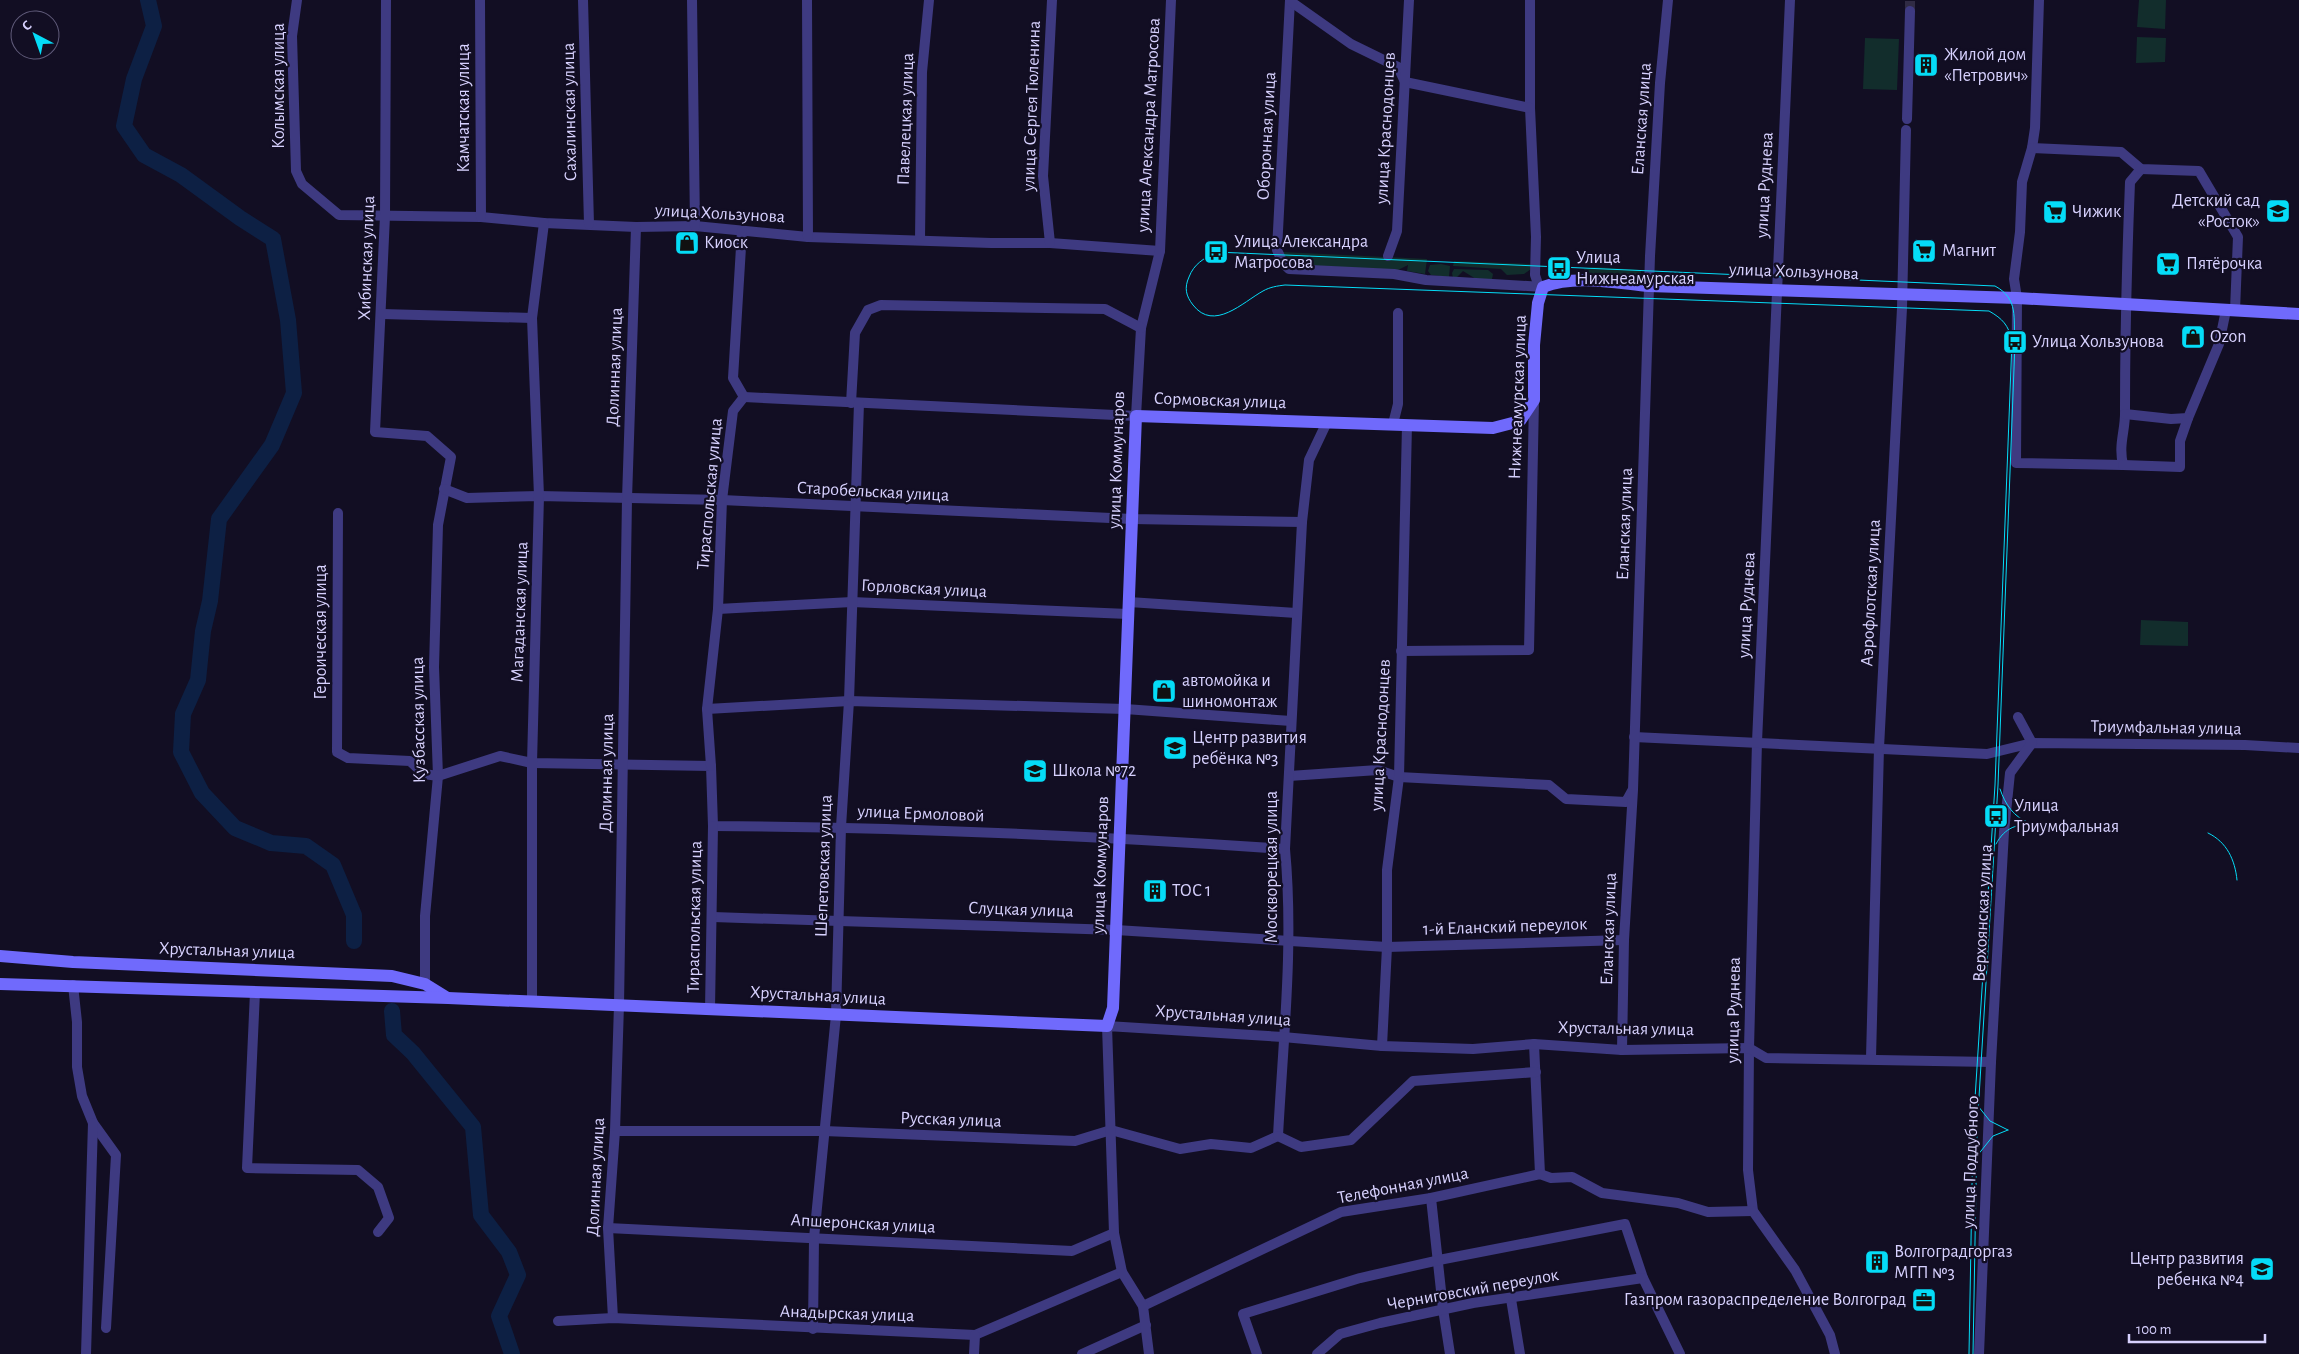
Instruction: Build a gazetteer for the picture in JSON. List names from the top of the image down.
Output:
{
  "streets": {
    "street": [
      "Колымская улица",
      "улица Сергея Тюленина",
      "Камчатская улица",
      "Сахалинская улица",
      "Павелецкая улица",
      "Еланская улица",
      "улица Александра Матросова",
      "улица Краснодонцев",
      "Оборонная улица",
      "улица Руднева",
      "улица Хользунова",
      "Хибинская улица",
      "Долинная улица",
      "Нижнеамурская улица",
      "Сормовская улица",
      "улица Коммунаров",
      "Старобельская улица",
      "Тираспольская улица",
      "Горловская улица",
      "Аэрофлотская улица",
      "Магаданская улица",
      "Героическая улица",
      "Кузбасская улица",
      "Триумфальная улица",
      "улица Ермоловой",
      "Шепетовская улица",
      "Москворецкая улица",
      "Слуцкая улица",
      "Верхоянская улица",
      "1-й Еланский переулок",
      "Хрустальная улица",
      "Русская улица",
      "улица Поддубного",
      "Телефонная улица",
      "Апшеронская улица",
      "Черниговский переулок",
      "Анадырская улица"
    ]
  },
  "crossings": [
    ["Колымская улица", "улица Хользунова"],
    ["улица Сергея Тюленина", "улица Хользунова"],
    ["Камчатская улица", "улица Хользунова"],
    ["Сахалинская улица", "улица Хользунова"],
    ["Павелецкая улица", "улица Хользунова"],
    ["Еланская улица", "улица Хользунова"],
    ["Еланская улица", "Триумфальная улица"],
    ["Еланская улица", "1-й Еланский переулок"],
    ["Еланская улица", "Хрустальная улица"],
    ["улица Александра Матросова", "улица Хользунова"],
    ["улица Александра Матросова", "улица Коммунаров"],
    ["улица Краснодонцев", "Нижнеамурская улица"],
    ["улица Краснодонцев", "Сормовская улица"],
    ["улица Краснодонцев", "Слуцкая улица"],
    ["улица Краснодонцев", "1-й Еланский переулок"],
    ["улица Краснодонцев", "Хрустальная улица"],
    ["Оборонная улица", "улица Хользунова"],
    ["улица Руднева", "улица Хользунова"],
    ["улица Руднева", "Триумфальная улица"],
    ["улица Руднева", "Хрустальная улица"],
    ["улица Руднева", "Телефонная улица"],
    ["улица Хользунова", "Хибинская улица"],
    ["улица Хользунова", "Долинная улица"],
    ["улица Хользунова", "Нижнеамурская улица"],
    ["улица Хользунова", "улица Коммунаров"],
    ["улица Хользунова", "Аэрофлотская улица"],
    ["улица Хользунова", "Магаданская улица"],
    ["Хибинская улица", "Кузбасская улица"],
    ["Долинная улица", "Старобельская улица"],
    ["Долинная улица", "Хрустальная улица"],
    ["Долинная улица", "Русская улица"],
    ["Долинная улица", "Апшеронская улица"],
    ["Долинная улица", "Анадырская улица"],
    ["Нижнеамурская улица", "Сормовская улица"],
    ["Сормовская улица", "улица Коммунаров"],
    ["Сормовская улица", "Тираспольская улица"],
    ["Сормовская улица", "Шепетовская улица"],
    ["Сормовская улица", "Москворецкая улица"],
    ["улица Коммунаров", "Старобельская улица"],
    ["улица Коммунаров", "Горловская улица"],
    ["улица Коммунаров", "улица Ермоловой"],
    ["улица Коммунаров", "Шепетовская улица"],
    ["улица Коммунаров", "Слуцкая улица"],
    ["улица Коммунаров", "Хрустальная улица"],
    ["улица Коммунаров", "Русская улица"],
    ["улица Коммунаров", "Телефонная улица"],
    ["улица Коммунаров", "Апшеронская улица"],
    ["улица Коммунаров", "Анадырская улица"],
    ["Старобельская улица", "Тираспольская улица"],
    ["Старобельская улица", "Магаданская улица"],
    ["Старобельская улица", "Кузбасская улица"],
    ["Старобельская улица", "Шепетовская улица"],
    ["Старобельская улица", "Москворецкая улица"],
    ["Тираспольская улица", "Горловская улица"],
    ["Тираспольская улица", "улица Ермоловой"],
    ["Тираспольская улица", "Слуцкая улица"],
    ["Тираспольская улица", "Хрустальная улица"],
    ["Горловская улица", "Шепетовская улица"],
    ["Горловская улица", "Москворецкая улица"],
    ["Аэрофлотская улица", "Триумфальная улица"],
    ["Аэрофлотская улица", "Хрустальная улица"],
    ["Магаданская улица", "Хрустальная улица"],
    ["Героическая улица", "Кузбасская улица"],
    ["Кузбасская улица", "Хрустальная улица"],
    ["Триумфальная улица", "Верхоянская улица"],
    ["улица Ермоловой", "Шепетовская улица"],
    ["улица Ермоловой", "Москворецкая улица"],
    ["Шепетовская улица", "Слуцкая улица"],
    ["Шепетовская улица", "Хрустальная улица"],
    ["Шепетовская улица", "Русская улица"],
    ["Шепетовская улица", "Апшеронская улица"],
    ["Шепетовская улица", "Анадырская улица"],
    ["Москворецкая улица", "Слуцкая улица"],
    ["Москворецкая улица", "Хрустальная улица"],
    ["Слуцкая улица", "1-й Еланский переулок"],
    ["Верхоянская улица", "Хрустальная улица"],
    ["Верхоянская улица", "улица Поддубного"],
    ["Хрустальная улица", "улица Поддубного"]
  ],
  "places": {
    "building": ["Жилой дом «Петрович»", "ТОС 1", "Волгоградгоргаз МГП №3"],
    "school or university": [
      "Детский сад «Росток»",
      "Центр развития ребёнка №3",
      "Школа №72",
      "Центр развития ребенка №4"
    ],
    "supermarket": ["Чижик", "Магнит", "Пятёрочка"],
    "shop": ["Киоск", "Ozon", "автомойка и шиномонтаж"],
    "bus stop": [
      "Улица Александра Матросова",
      "Улица Нижнеамурская",
      "Улица Хользунова",
      "Улица Триумфальная"
    ],
    "office": ["Газпром газораспределение Волгоград"]
  },
  "scale_bar": "100 m",
  "north": "top left"
}
